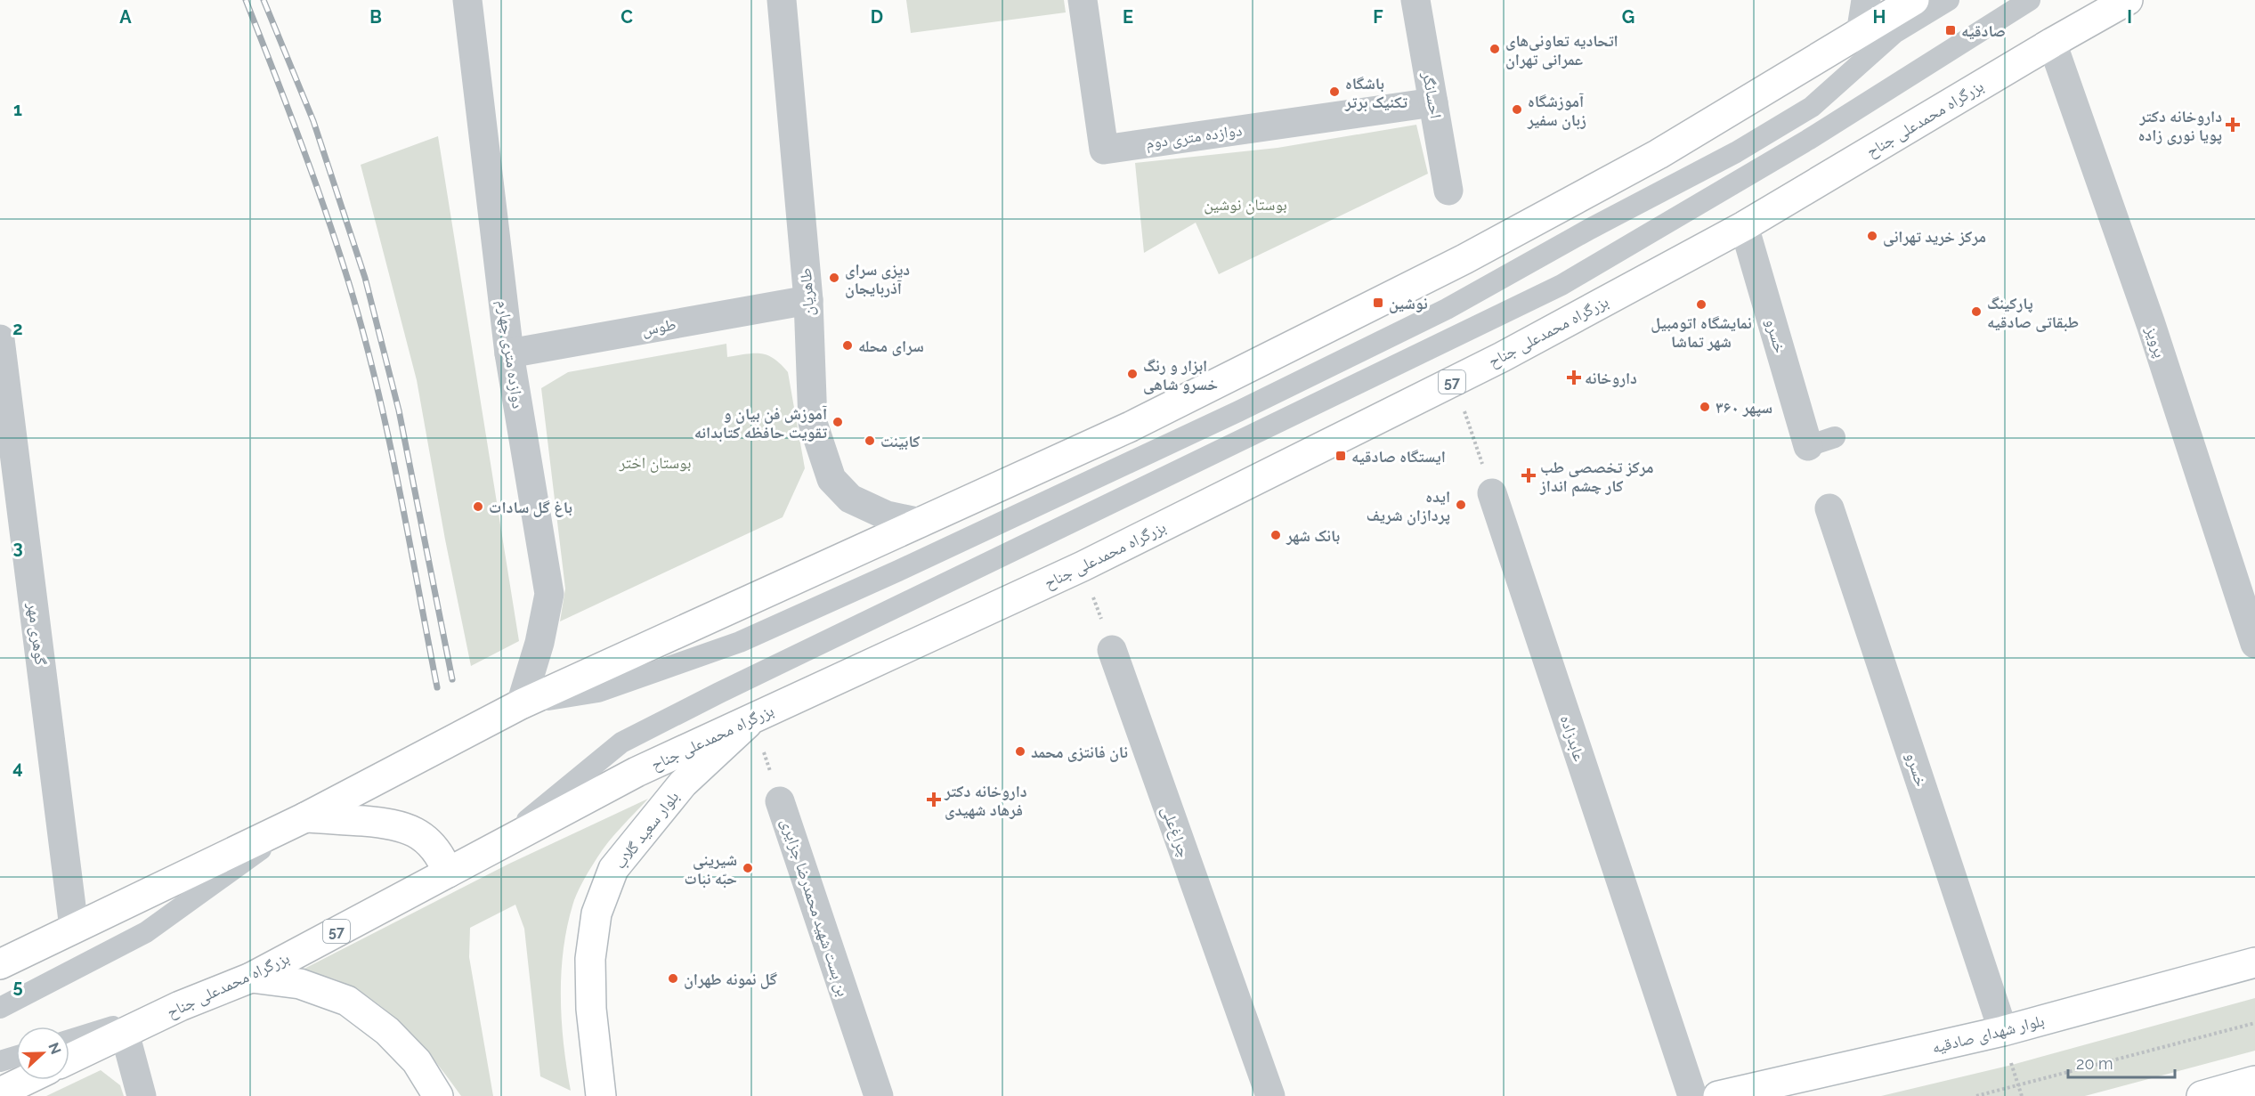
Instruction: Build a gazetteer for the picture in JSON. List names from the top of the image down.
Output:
{
  "streets": {
    "main road": [
      "بزرگراه محمدعلی جناح",
      "57",
      "بلوار سعید گلاب",
      "بلوار شهدای صادقیه"
    ],
    "street": [
      "احسانگر",
      "دوازده متری دوم",
      "طاهریان",
      "طوس",
      "خسرو",
      "پرویز",
      "دوازده متری چهارم",
      "گوهری مهر",
      "عابدزاده",
      "چراغ‌علی",
      "بن بست شهید محمدرضا جزایری"
    ]
  },
  "crossings": [
    ["احسانگر", "دوازده متری دوم"],
    ["بزرگراه محمدعلی جناح", "خسرو"],
    ["بزرگراه محمدعلی جناح", "پرویز"],
    ["بزرگراه محمدعلی جناح", "بلوار سعید گلاب"],
    ["بزرگراه محمدعلی جناح", "بن بست شهید محمدرضا جزایری"],
    ["طاهریان", "طوس"],
    ["طوس", "دوازده متری چهارم"],
    ["خسرو", "بلوار شهدای صادقیه"],
    ["بلوار سعید گلاب", "بن بست شهید محمدرضا جزایری"]
  ],
  "parks": ["بوستان نوشین", "بوستان اختر"],
  "places": {
    "transit": ["صادقیه", "نوشین", "ایستگاه صادقیه"],
    "other": [
      "اتحادیه تعاونی‌های عمرانی تهران",
      "باشگاه تکنیک برتر",
      "آموزشگاه زبان سفیر",
      "مرکز خرید تهرانی",
      "دیزی سرای آذربایجان",
      "نمایشگاه اتومبیل شهر تماشا",
      "پارکینگ طبقاتی صادقیه",
      "سرای محله",
      "ابزار و رنگ خسرو شاهی",
      "سپهر ۳۶۰",
      "آموزش فن بیان و تقویت حافظه کتابدانه",
      "کابینت",
      "ایده پردازان شریف",
      "باغ گل سادات",
      "بانک شهر",
      "نان فانتزی محمد",
      "شیرینی حبّه نبات",
      "گل نمونه طهران"
    ],
    "health": [
      "داروخانه دکتر پویا نوری زاده",
      "داروخانه",
      "مرکز تخصصی طب کار چشم انداز",
      "داروخانه دکتر فرهاد شهیدی"
    ]
  },
  "scale_bar": "20 m",
  "north": "right",
  "grid": {
    "columns": [
      "A",
      "B",
      "C",
      "D",
      "E",
      "F",
      "G",
      "H",
      "I"
    ],
    "rows": [
      "1",
      "2",
      "3",
      "4",
      "5"
    ]
  }
}
